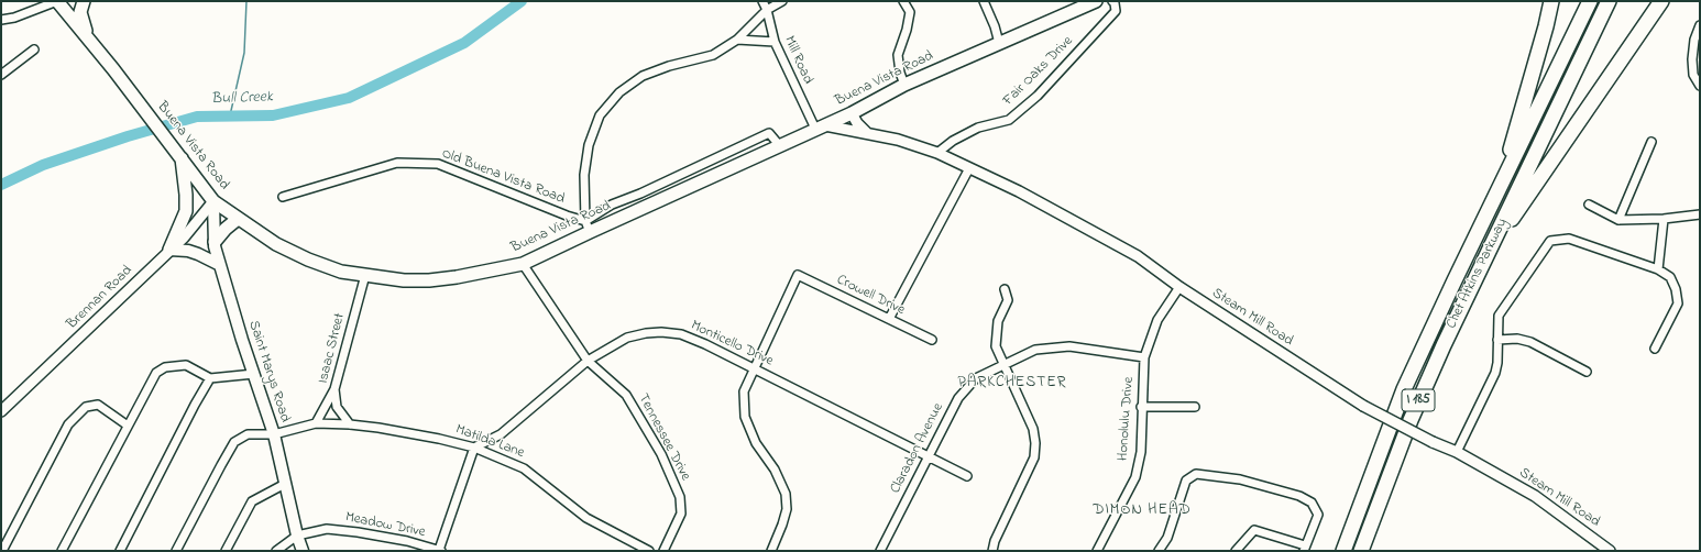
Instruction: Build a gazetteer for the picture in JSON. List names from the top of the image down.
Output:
{
  "streets": {
    "highway": ["Chet Atkins Parkway", "I 185"],
    "main road": ["Buena Vista Road", "Saint Marys Road"],
    "street": [
      "Mill Road",
      "Fair Oaks Drive",
      "Old Buena Vista Road",
      "Crowell Drive",
      "Brennan Road",
      "Steam Mill Road",
      "Monticello Drive",
      "Isaac Street",
      "Honolulu Drive",
      "Tennessee Drive",
      "Matilda Lane",
      "Claradon Avenue",
      "Meadow Drive"
    ]
  },
  "crossings": [
    ["Mill Road", "Buena Vista Road"],
    ["Mill Road", "Steam Mill Road"],
    ["Fair Oaks Drive", "Steam Mill Road"],
    ["Buena Vista Road", "Old Buena Vista Road"],
    ["Buena Vista Road", "Brennan Road"],
    ["Buena Vista Road", "Steam Mill Road"],
    ["Buena Vista Road", "Isaac Street"],
    ["Buena Vista Road", "Saint Marys Road"],
    ["Buena Vista Road", "Tennessee Drive"],
    ["Crowell Drive", "Monticello Drive"],
    ["Brennan Road", "Saint Marys Road"],
    ["Steam Mill Road", "Honolulu Drive"],
    ["Monticello Drive", "Tennessee Drive"],
    ["Monticello Drive", "Matilda Lane"],
    ["Monticello Drive", "Claradon Avenue"],
    ["Isaac Street", "Matilda Lane"],
    ["Saint Marys Road", "Matilda Lane"],
    ["Saint Marys Road", "Meadow Drive"],
    ["Honolulu Drive", "Claradon Avenue"]
  ],
  "districts": ["PARKCHESTER", "DIMON HEAD"],
  "water": ["Bull Creek"]
}
